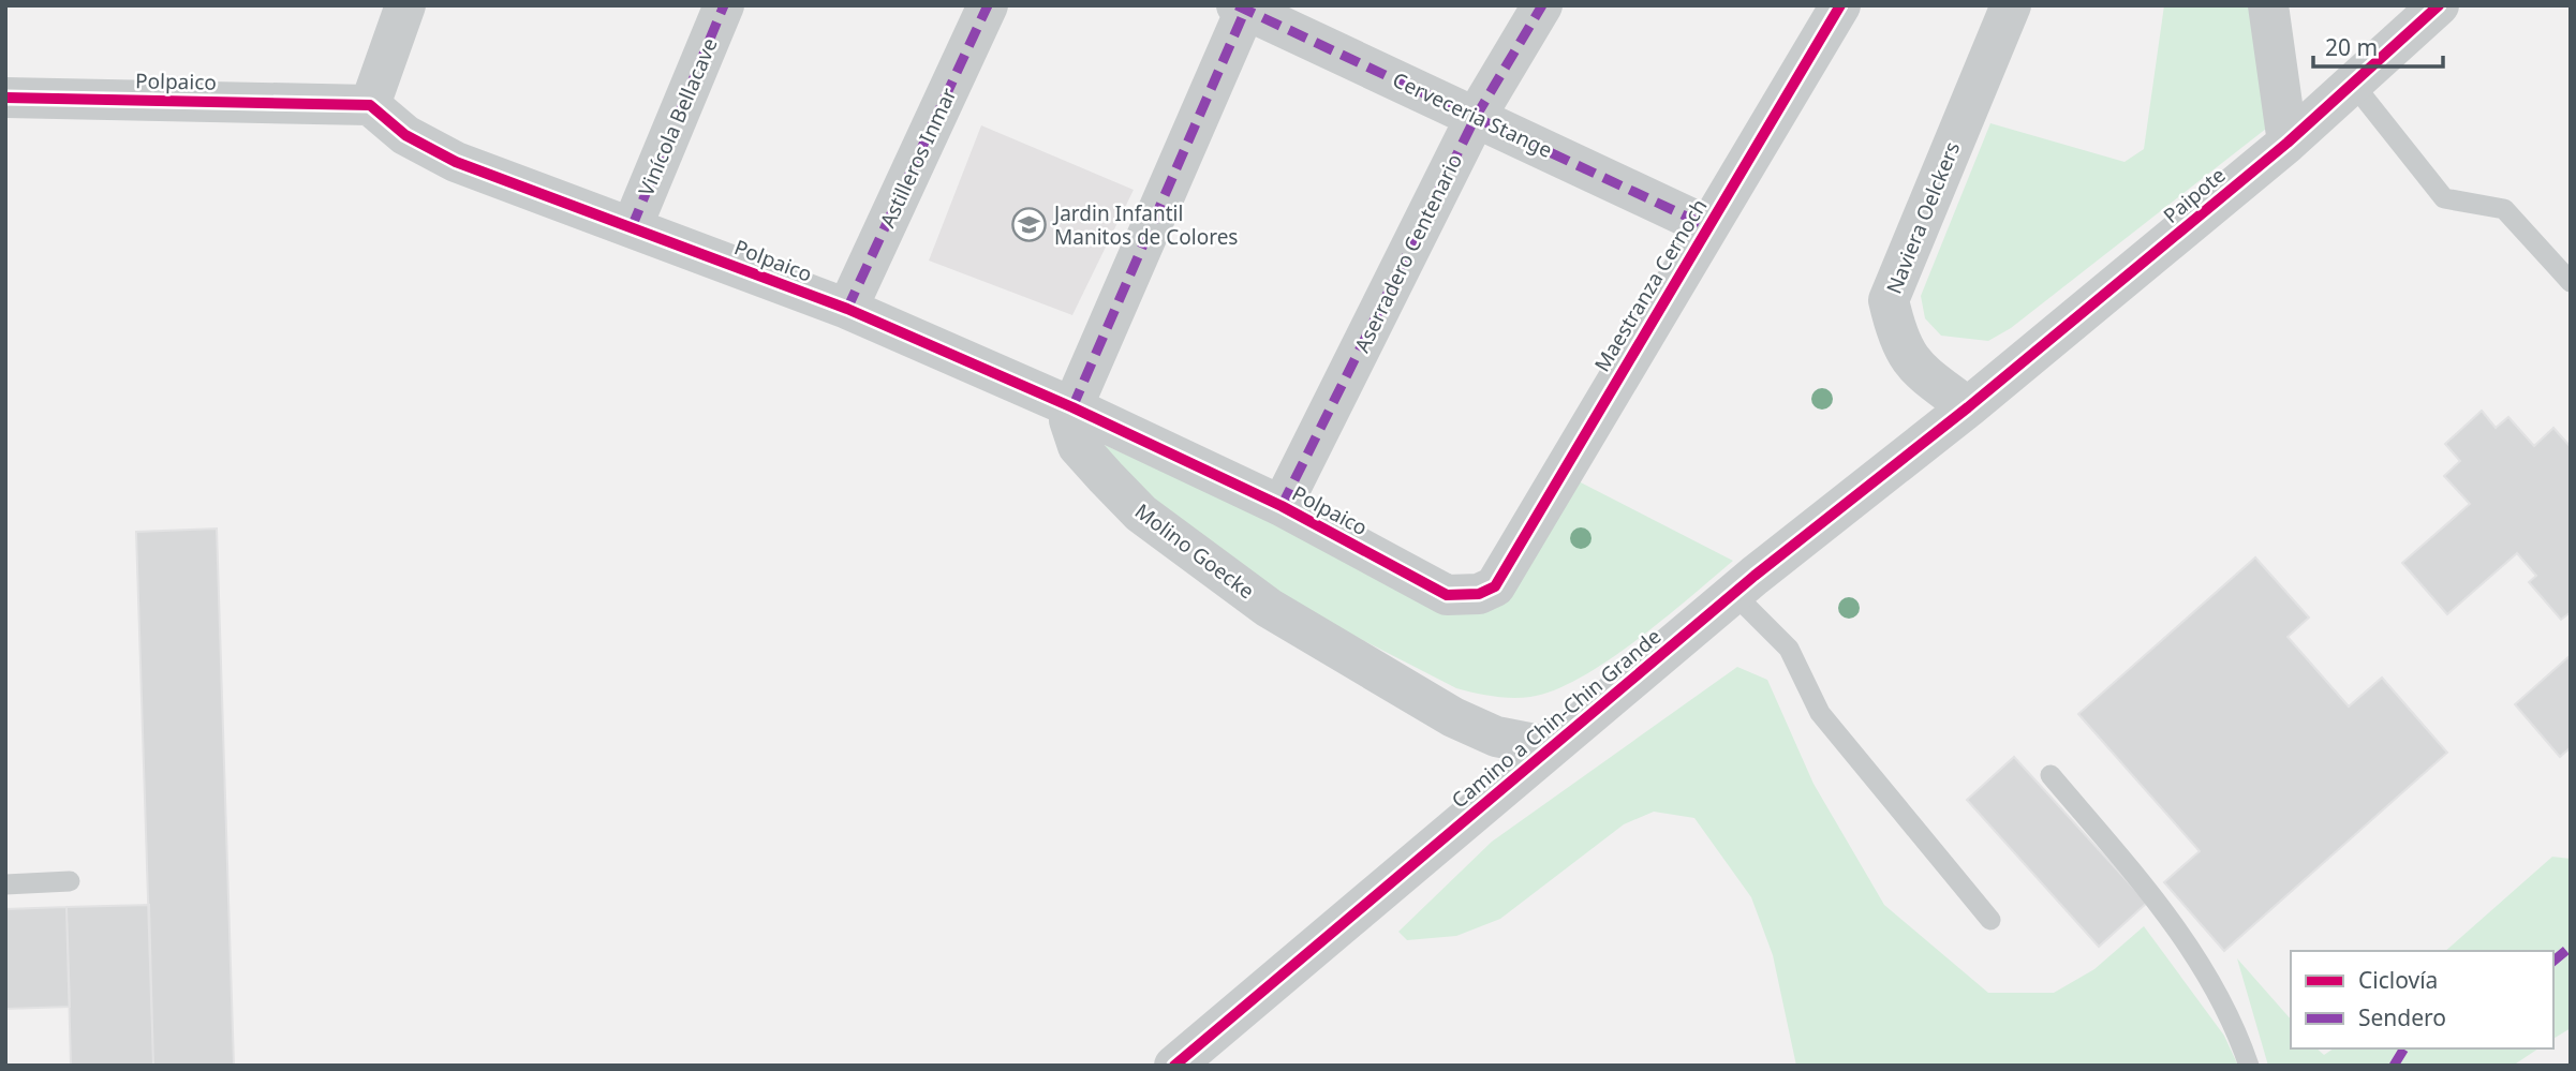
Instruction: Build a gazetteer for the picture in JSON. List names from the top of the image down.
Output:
{
  "streets": {
    "street": [
      "Polpaico",
      "Cerveceria Stange",
      "Vinícola Bellacave",
      "Astilleros Inmar",
      "Paipote",
      "Naviera Oelckers",
      "Aserradero Centenario",
      "Maestranza Cernoch",
      "Molino Goecke",
      "Camino a Chin-Chin Grande"
    ]
  },
  "crossings": [
    ["Polpaico", "Vinícola Bellacave"],
    ["Polpaico", "Astilleros Inmar"],
    ["Polpaico", "Aserradero Centenario"],
    ["Polpaico", "Maestranza Cernoch"],
    ["Polpaico", "Molino Goecke"],
    ["Cerveceria Stange", "Aserradero Centenario"],
    ["Cerveceria Stange", "Maestranza Cernoch"],
    ["Cerveceria Stange", "Molino Goecke"],
    ["Paipote", "Naviera Oelckers"],
    ["Paipote", "Camino a Chin-Chin Grande"],
    ["Naviera Oelckers", "Camino a Chin-Chin Grande"],
    ["Molino Goecke", "Camino a Chin-Chin Grande"]
  ],
  "places": {
    "school or university": ["Jardin Infantil Manitos de Colores"]
  },
  "legend": ["Ciclovía", "Sendero"],
  "scale_bar": "20 m"
}
